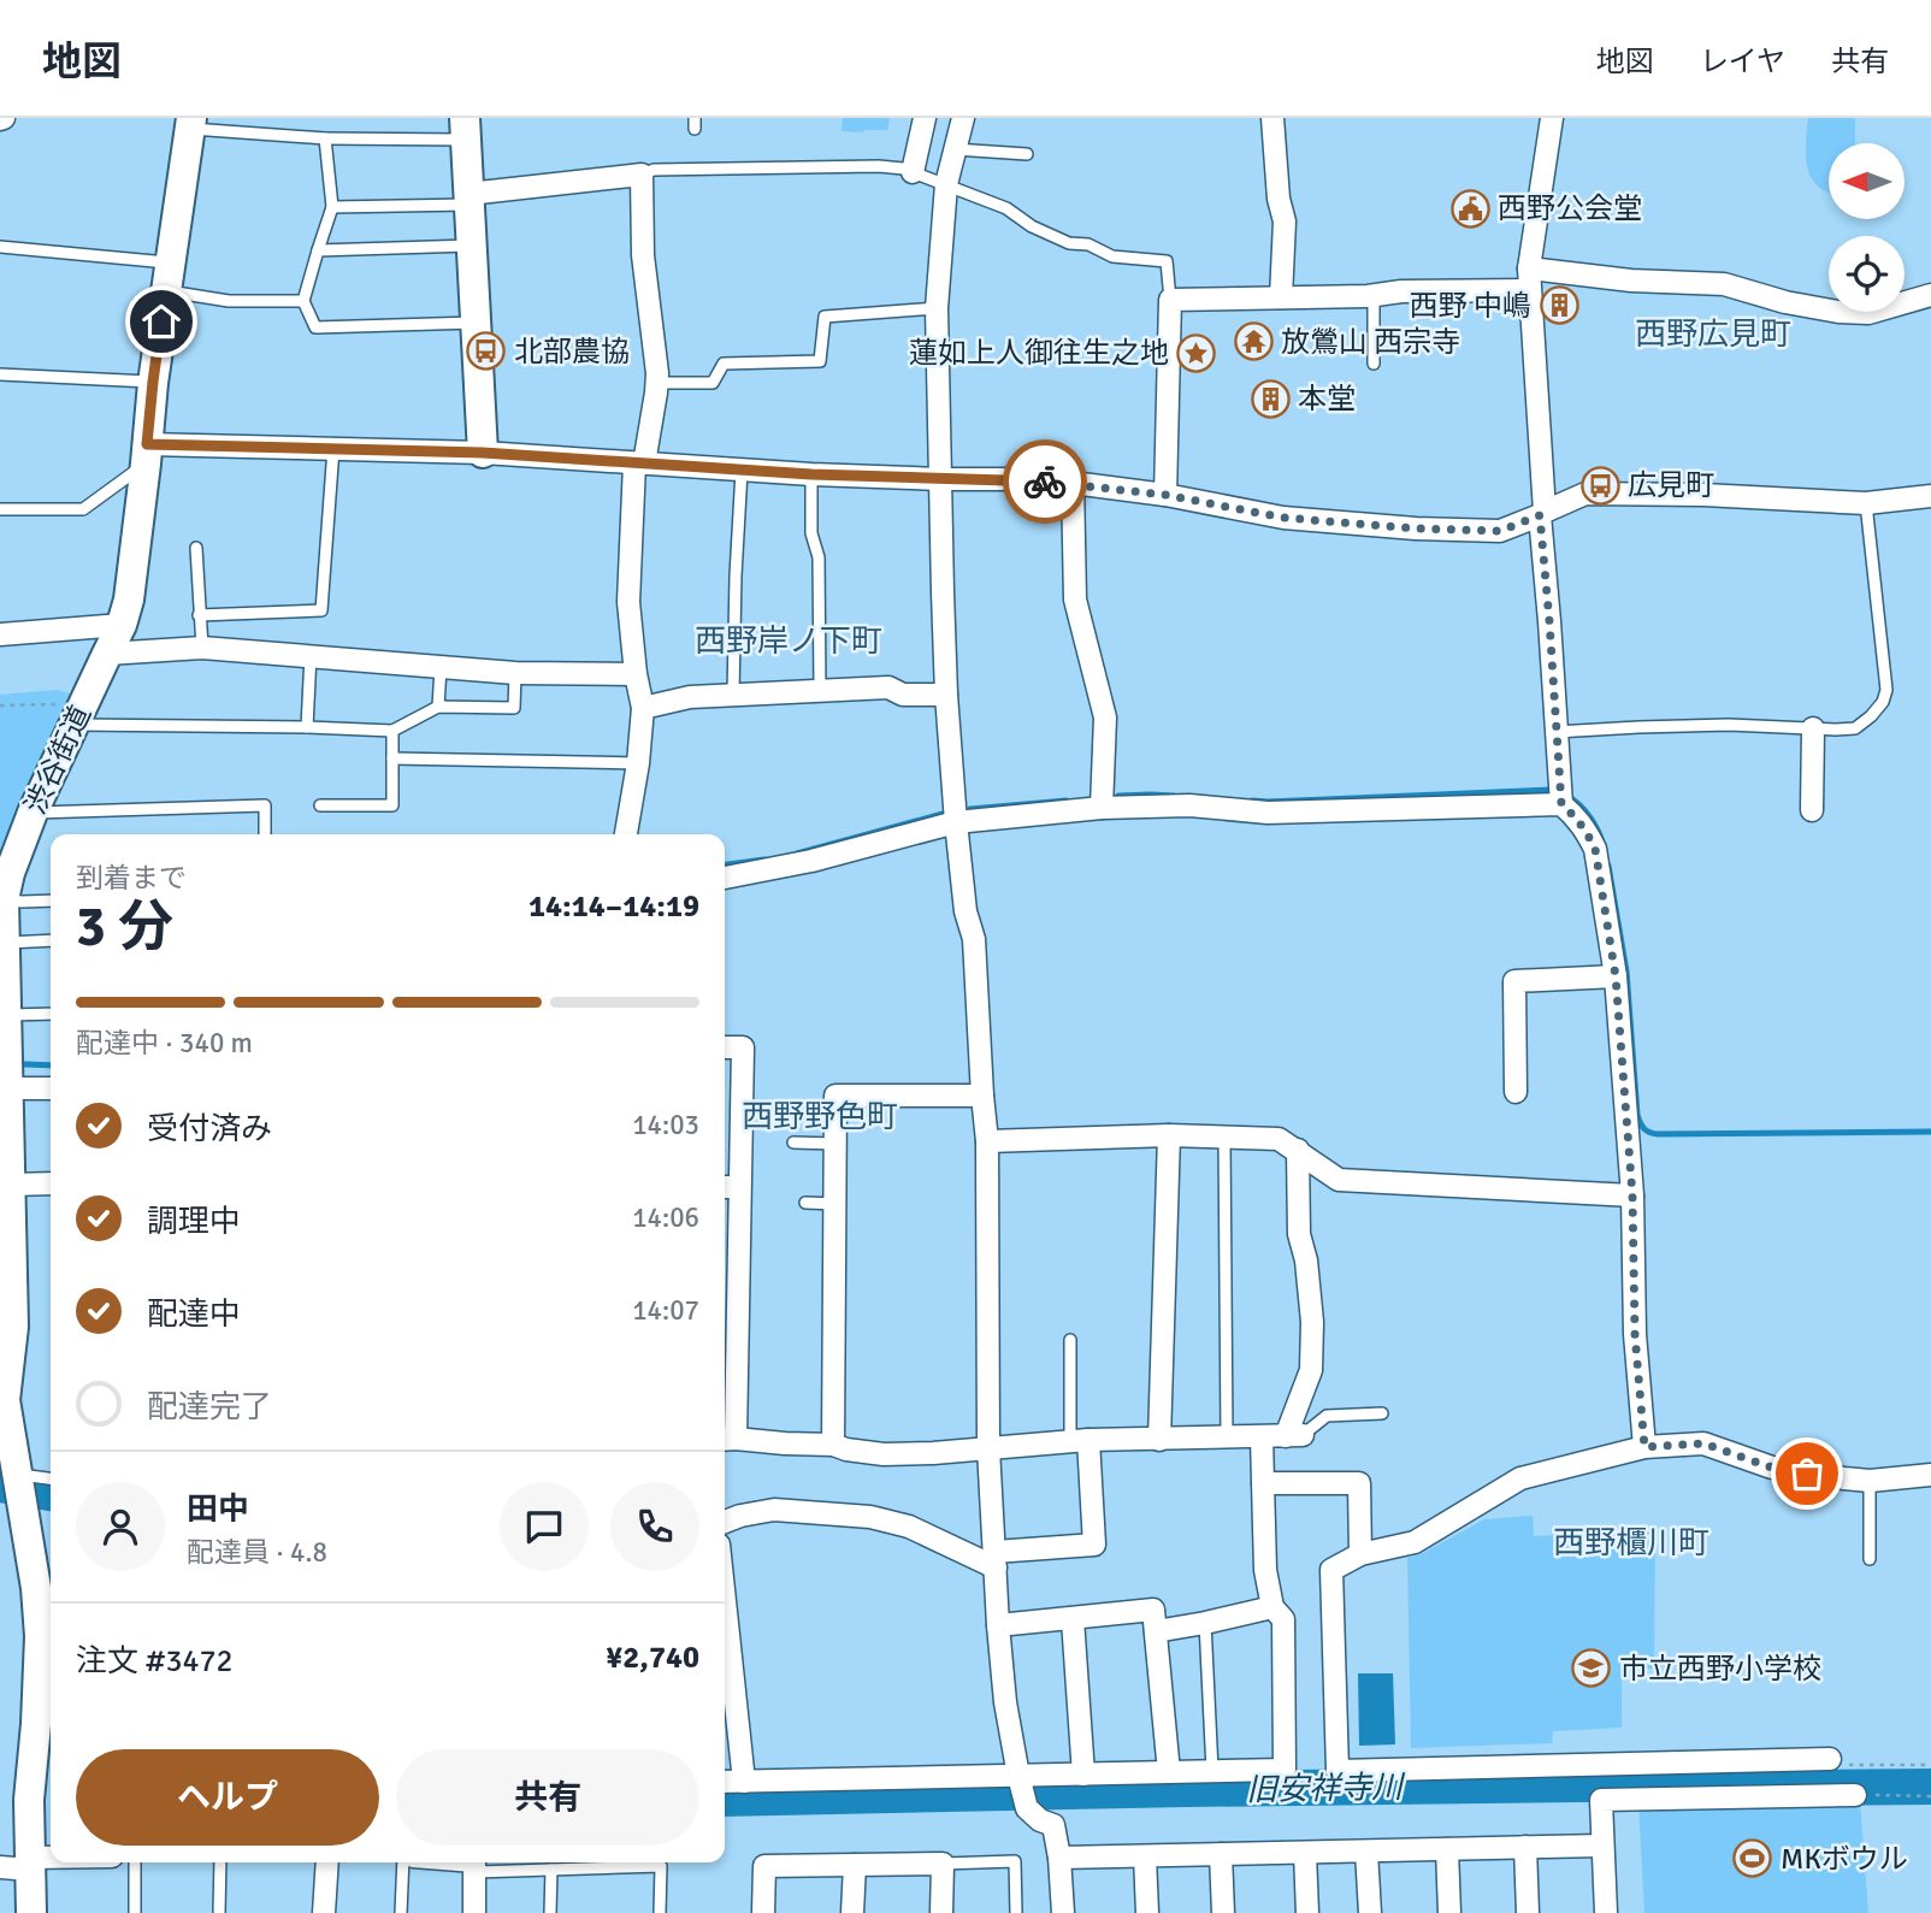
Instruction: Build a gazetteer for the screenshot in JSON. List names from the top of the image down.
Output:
{
  "streets": {
    "main road": ["渋谷街道"]
  },
  "districts": [
    "西野広見町",
    "西野岸ノ下町",
    "西野野色町",
    "西野櫃川町"
  ],
  "water": ["旧安祥寺川"],
  "places": {
    "public building": ["西野公会堂"],
    "building": ["西野 中嶋", "本堂"],
    "temple": ["放鶯山 西宗寺"],
    "bus stop": ["北部農協", "広見町"],
    "place": ["蓮如上人御往生之地"],
    "school or university": ["市立西野小学校"],
    "sports": ["MKボウル"]
  },
  "north": "left",
  "page": {
    "header": "地図",
    "nav": ["地図", "レイヤ", "共有"],
    "heading": ["3 分", "到着まで", "14:14–14:19"],
    "panel": [
      "田中",
      "配達員 · 4.8",
      "注文 #3472",
      "¥2,740"
    ],
    "bar": "配達中 · 340 m",
    "list": [
      ["受付済み", "14:03"],
      ["調理中", "14:06"],
      ["配達中", "14:07"],
      "配達完了"
    ],
    "buttons": ["ヘルプ", "共有"]
  }
}
